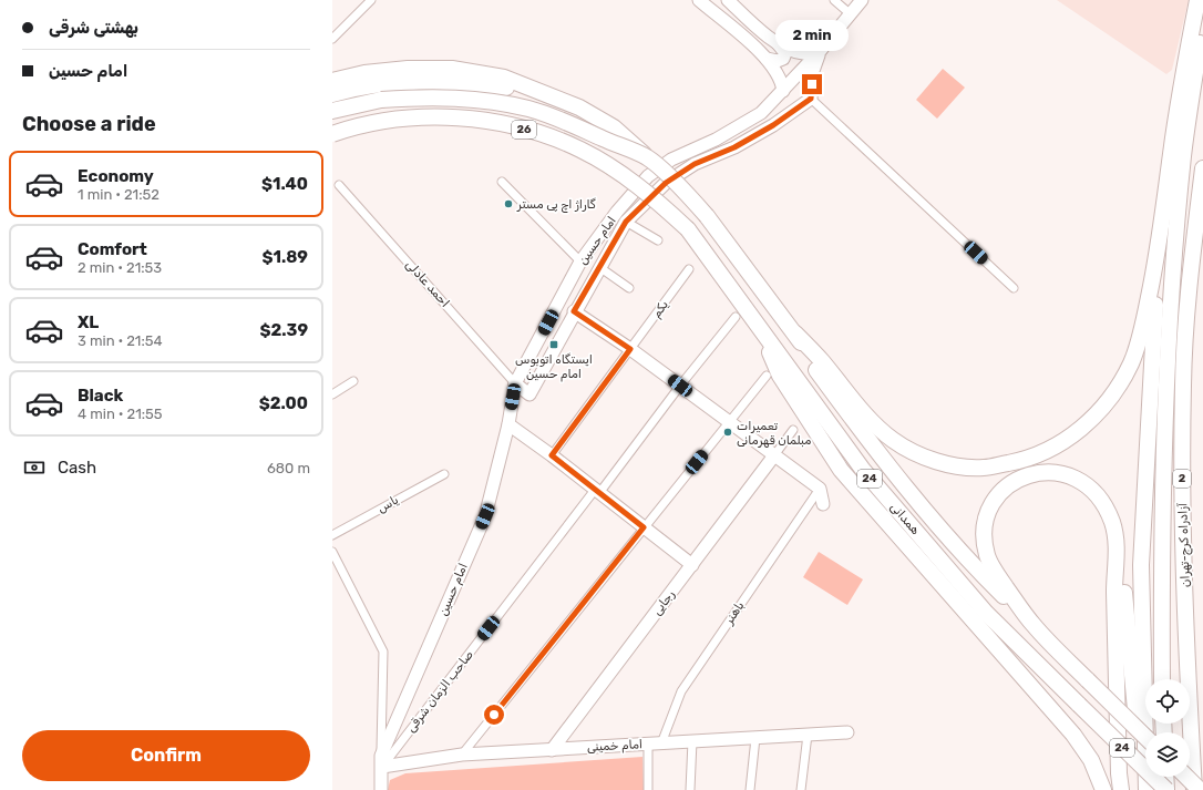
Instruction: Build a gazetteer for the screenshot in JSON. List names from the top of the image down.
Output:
{
  "streets": {
    "highway": [
      "26",
      "24",
      "2",
      "همدانی",
      "آزادراه کرج-تهران"
    ],
    "main road": ["امام حسین", "رجایی", "امام خمینی"],
    "street": [
      "احمد عادلی",
      "یکم",
      "یاس",
      "باهنر",
      "صاحب الزمان شرقی"
    ]
  },
  "crossings": [
    ["26", "همدانی"],
    ["امام حسین", "احمد عادلی"],
    ["امام حسین", "صاحب الزمان شرقی"],
    ["امام حسین", "امام خمینی"],
    ["24", "همدانی"],
    ["رجایی", "امام خمینی"],
    ["باهنر", "امام خمینی"],
    ["صاحب الزمان شرقی", "امام خمینی"]
  ],
  "places": {
    "other": ["گاراژ اچ پی مستر", "تعمیرات مبلمان قهرمانی"],
    "transit": ["ایستگاه اتوبوس امام حسین"]
  },
  "page": {
    "banner": ["بهشتی شرقی", "امام حسین"],
    "bubble": "2 min",
    "heading": "Choose a ride",
    "list": [
      {
        "name": "Economy",
        "note": "1 min · 21:52",
        "value": "$1.40"
      },
      {
        "name": "Comfort",
        "note": "2 min · 21:53",
        "value": "$1.89"
      },
      {
        "name": "XL",
        "note": "3 min · 21:54",
        "value": "$2.39"
      },
      {
        "name": "Black",
        "note": "4 min · 21:55",
        "value": "$2.00"
      }
    ],
    "pay": ["Cash", "680 m"],
    "buttons": "Confirm"
  }
}
